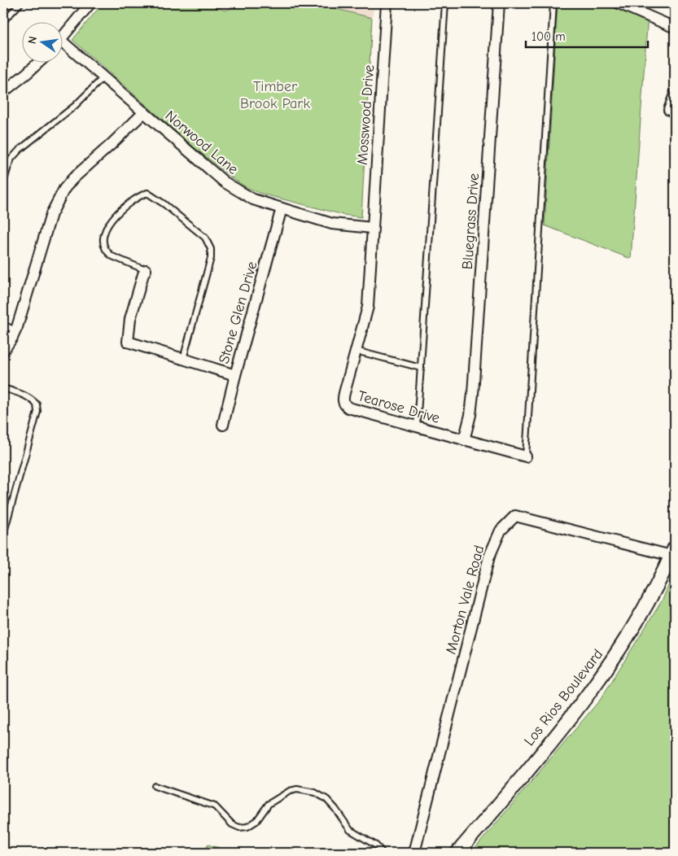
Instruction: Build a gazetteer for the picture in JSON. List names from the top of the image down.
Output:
{
  "streets": {
    "street": [
      "Mosswood Drive",
      "Norwood Lane",
      "Bluegrass Drive",
      "Stone Glen Drive",
      "Tearose Drive",
      "Morton Vale Road",
      "Los Rios Boulevard"
    ]
  },
  "crossings": [
    ["Mosswood Drive", "Norwood Lane"],
    ["Mosswood Drive", "Tearose Drive"],
    ["Norwood Lane", "Stone Glen Drive"],
    ["Norwood Lane", "Tearose Drive"],
    ["Bluegrass Drive", "Tearose Drive"],
    ["Morton Vale Road", "Los Rios Boulevard"]
  ],
  "parks": ["Timber Brook Park"],
  "scale_bar": "100 m",
  "north": "left"
}
